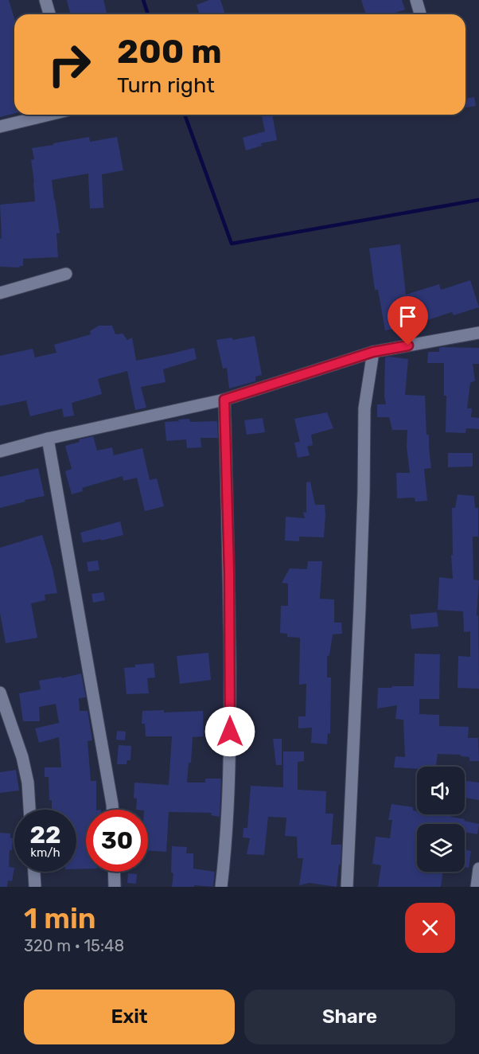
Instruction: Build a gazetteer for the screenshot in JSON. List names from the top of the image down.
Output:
{
  "page": {
    "turn": ["200 m", "Turn right"],
    "speed": "22 km/h",
    "limit": "30",
    "heading": ["1 min", "320 m · 15:48"],
    "buttons": ["Exit", "Share"]
  }
}
